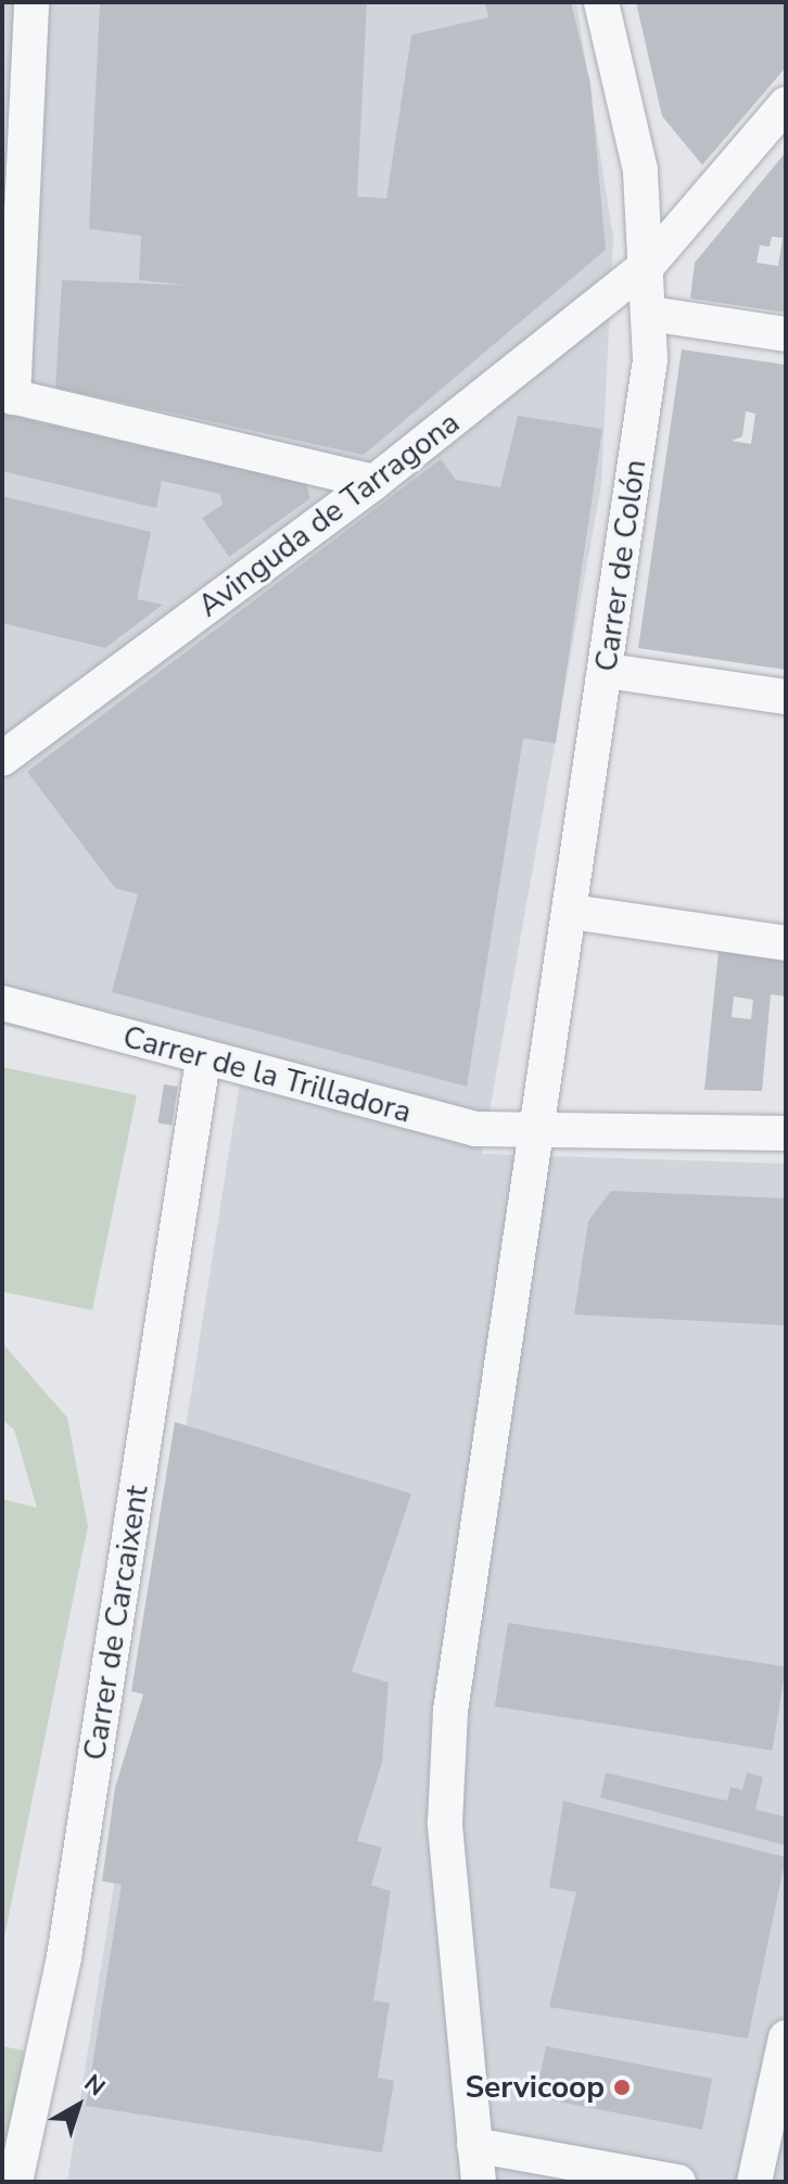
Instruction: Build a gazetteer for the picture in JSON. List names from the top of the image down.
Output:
{
  "streets": {
    "street": [
      "Avinguda de Tarragona",
      "Carrer de Colón",
      "Carrer de la Trilladora",
      "Carrer de Carcaixent"
    ]
  },
  "crossings": [
    ["Avinguda de Tarragona", "Carrer de Colón"],
    ["Carrer de Colón", "Carrer de la Trilladora"],
    ["Carrer de la Trilladora", "Carrer de Carcaixent"]
  ],
  "places": ["Servicoop"],
  "north": "top right"
}
